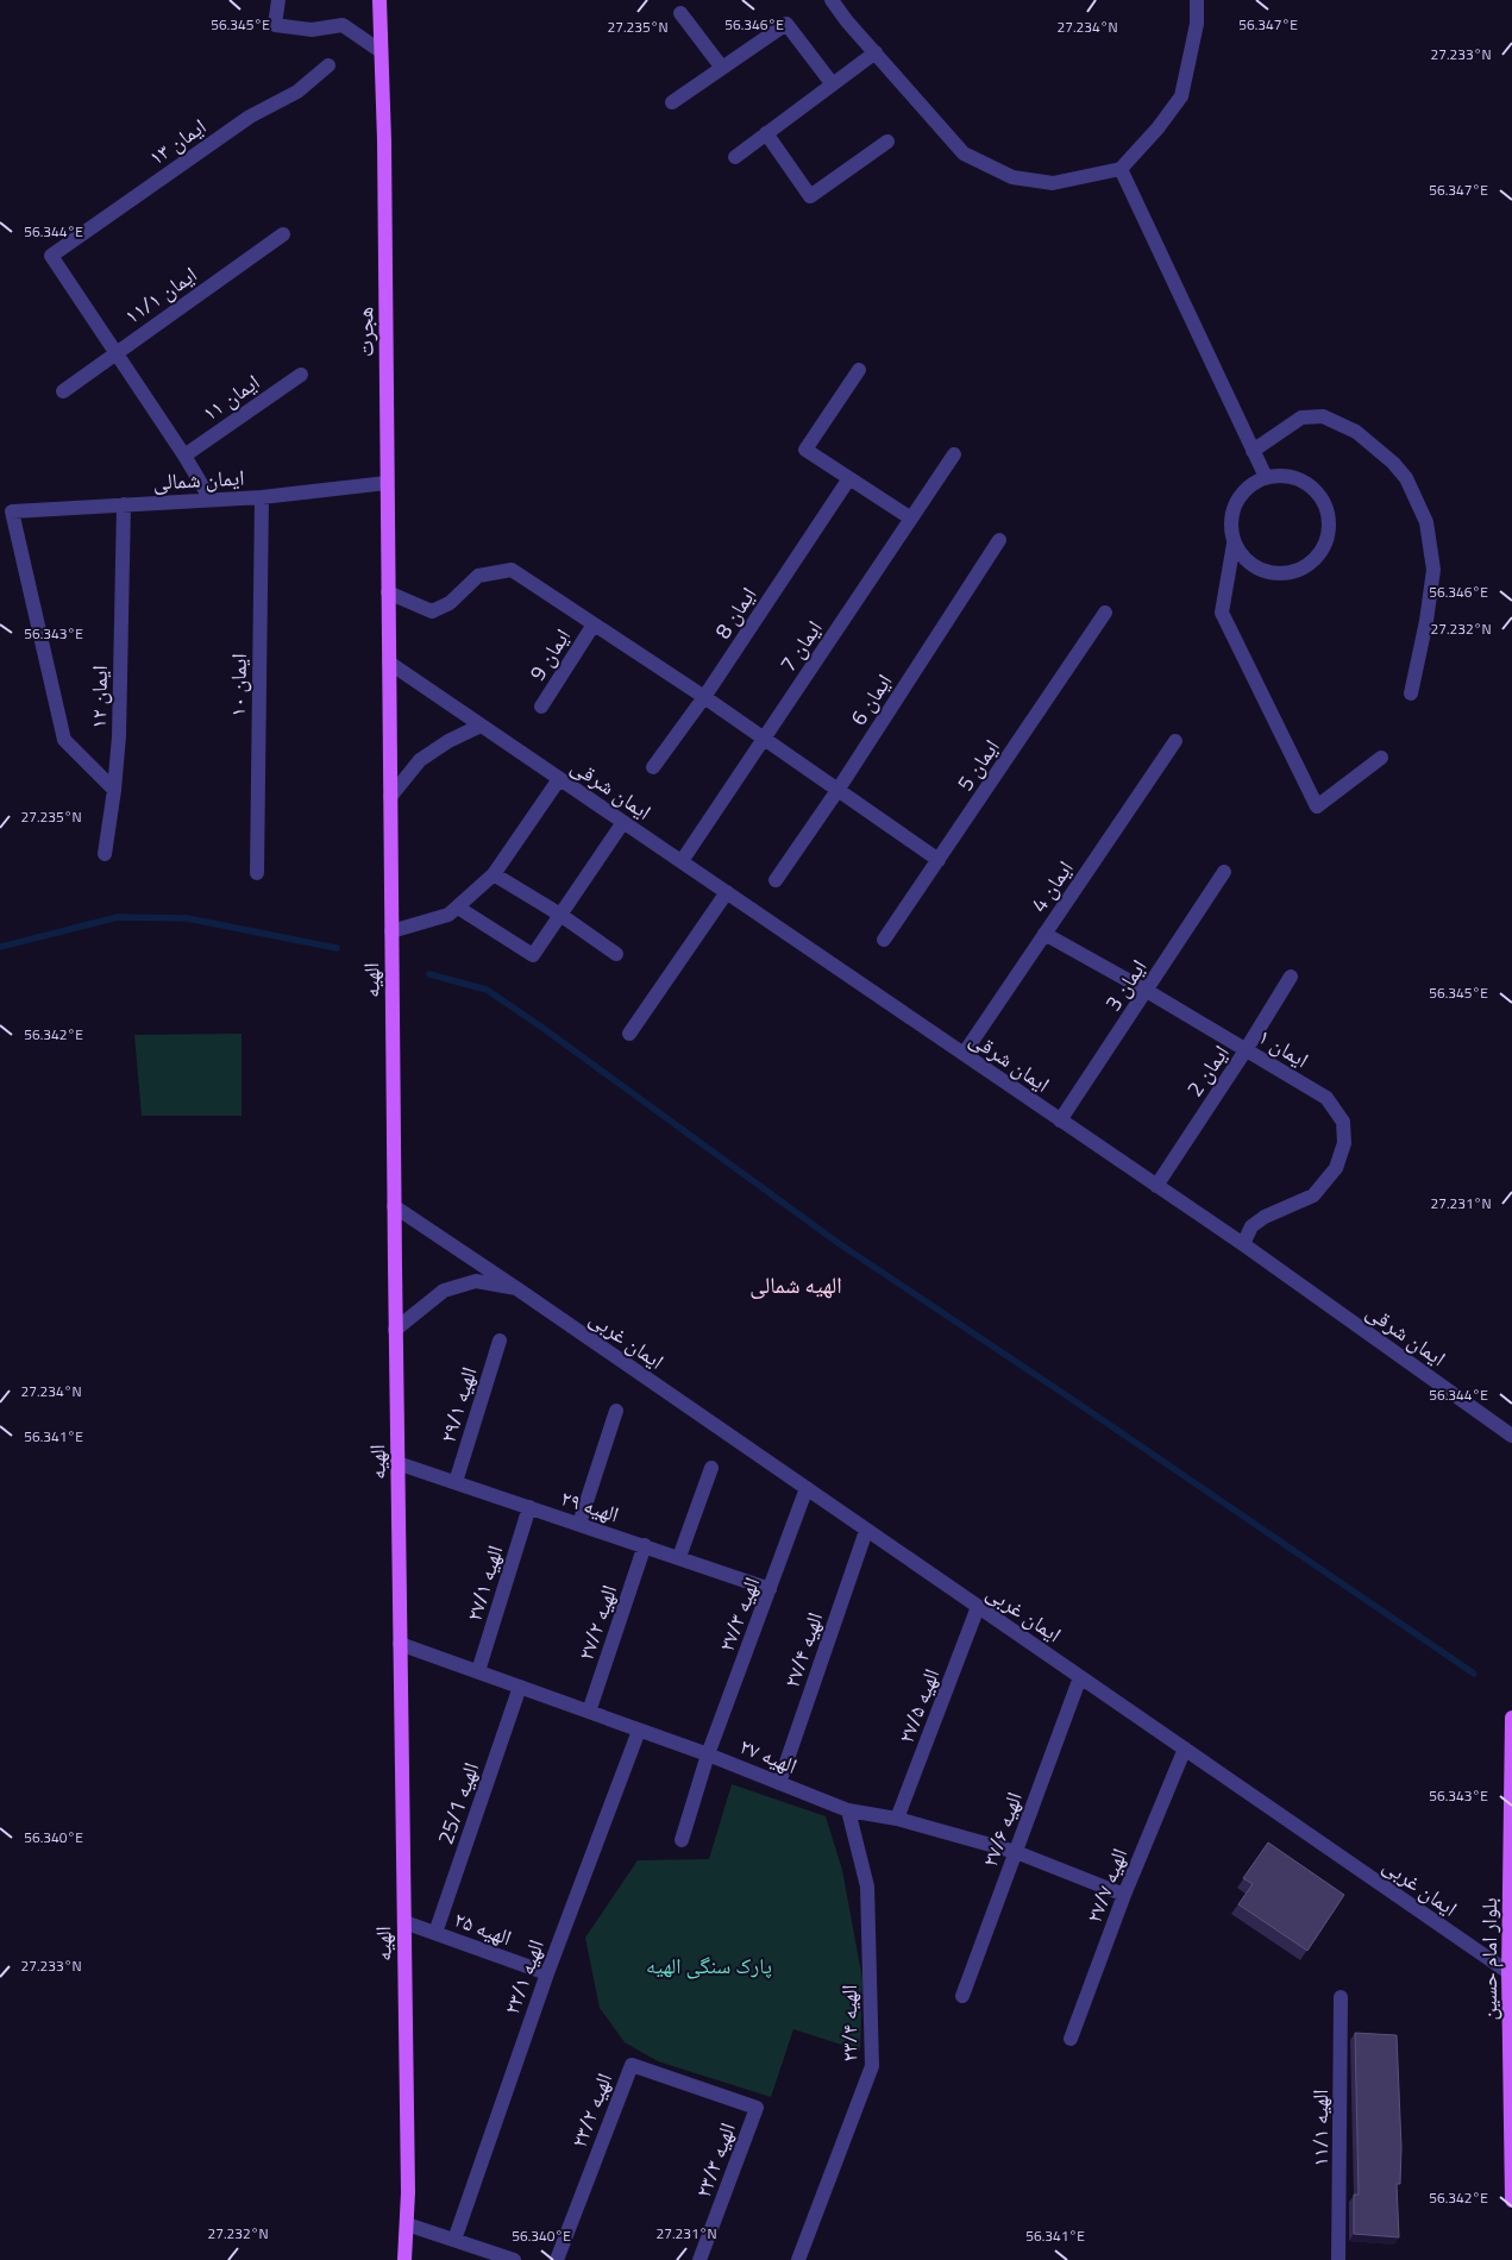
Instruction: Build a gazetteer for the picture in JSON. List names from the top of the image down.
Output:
{
  "streets": {
    "main road": ["هجرت", "الهیه", "بلوار امام حسین"],
    "street": [
      "ایمان ۱۳",
      "ایمان ۱۱/۱",
      "ایمان ۱۱",
      "ایمان شمالی",
      "ایمان 8",
      "ایمان 7",
      "ایمان 9",
      "ایمان ۱۰",
      "ایمان ۱۲",
      "ایمان 6",
      "ایمان 5",
      "ایمان شرقی",
      "ایمان 4",
      "ایمان 3",
      "ایمان ۱",
      "ایمان 2",
      "ایمان غربی",
      "الهیه ۲۹/۱",
      "الهیه ۲۹",
      "الهیه ۲۷/۱",
      "الهیه ۲۷/۳",
      "الهیه ۲۷/۲",
      "الهیه ۲۷/۴",
      "الهیه ۲۷/۵",
      "الهیه ۲۷",
      "الهیه 25/1",
      "الهیه ۲۷/۶",
      "الهیه ۲۷/۷",
      "الهیه ۲۵",
      "الهیه ۲۳/۱",
      "الهیه ۲۳/۴",
      "الهیه ۲۳/۲",
      "الهیه ۱۱/۱",
      "الهیه ۲۳/۳"
    ]
  },
  "crossings": [
    ["ایمان ۱۳", "ایمان ۱۱/۱"],
    ["هجرت", "ایمان شمالی"],
    ["هجرت", "ایمان شرقی"],
    ["هجرت", "الهیه"],
    ["ایمان شمالی", "ایمان ۱۰"],
    ["ایمان شمالی", "ایمان ۱۲"],
    ["ایمان 7", "ایمان شرقی"],
    ["ایمان شرقی", "ایمان 4"],
    ["ایمان شرقی", "الهیه"],
    ["ایمان شرقی", "ایمان 3"],
    ["ایمان شرقی", "ایمان ۱"],
    ["ایمان شرقی", "ایمان 2"],
    ["ایمان 4", "ایمان ۱"],
    ["الهیه", "ایمان غربی"],
    ["الهیه", "الهیه ۲۹"],
    ["الهیه", "الهیه ۲۷"],
    ["الهیه", "الهیه ۲۵"],
    ["ایمان 3", "ایمان ۱"],
    ["ایمان ۱", "ایمان 2"],
    ["ایمان غربی", "الهیه ۲۷/۳"],
    ["ایمان غربی", "الهیه ۲۷/۴"],
    ["ایمان غربی", "الهیه ۲۷/۵"],
    ["ایمان غربی", "الهیه ۲۷/۶"],
    ["ایمان غربی", "الهیه ۲۷/۷"],
    ["ایمان غربی", "بلوار امام حسین"],
    ["الهیه ۲۹/۱", "الهیه ۲۹"],
    ["الهیه ۲۹", "الهیه ۲۷/۱"],
    ["الهیه ۲۹", "الهیه ۲۷/۳"],
    ["الهیه ۲۹", "الهیه ۲۷/۲"],
    ["الهیه ۲۷/۱", "الهیه ۲۷"],
    ["الهیه ۲۷/۳", "الهیه ۲۷"],
    ["الهیه ۲۷/۲", "الهیه ۲۷"],
    ["الهیه ۲۷/۴", "الهیه ۲۷"],
    ["الهیه ۲۷/۵", "الهیه ۲۷"],
    ["الهیه ۲۷", "الهیه 25/1"],
    ["الهیه ۲۷", "الهیه ۲۷/۶"],
    ["الهیه ۲۷", "الهیه ۲۷/۷"],
    ["الهیه ۲۷", "الهیه ۲۳/۱"],
    ["الهیه ۲۷", "الهیه ۲۳/۴"],
    ["الهیه 25/1", "الهیه ۲۵"],
    ["الهیه ۲۵", "الهیه ۲۳/۱"],
    ["الهیه ۲۳/۲", "الهیه ۲۳/۳"]
  ],
  "districts": ["الهیه شمالی"],
  "parks": ["پارک سنگی الهیه"],
  "coordinates": [
    "56.345°E",
    "56.346°E",
    "56.347°E",
    "27.235°N",
    "27.234°N",
    "27.233°N",
    "56.344°E",
    "27.232°N",
    "56.343°E",
    "56.342°E",
    "27.231°N",
    "56.341°E",
    "56.340°E"
  ]
}
